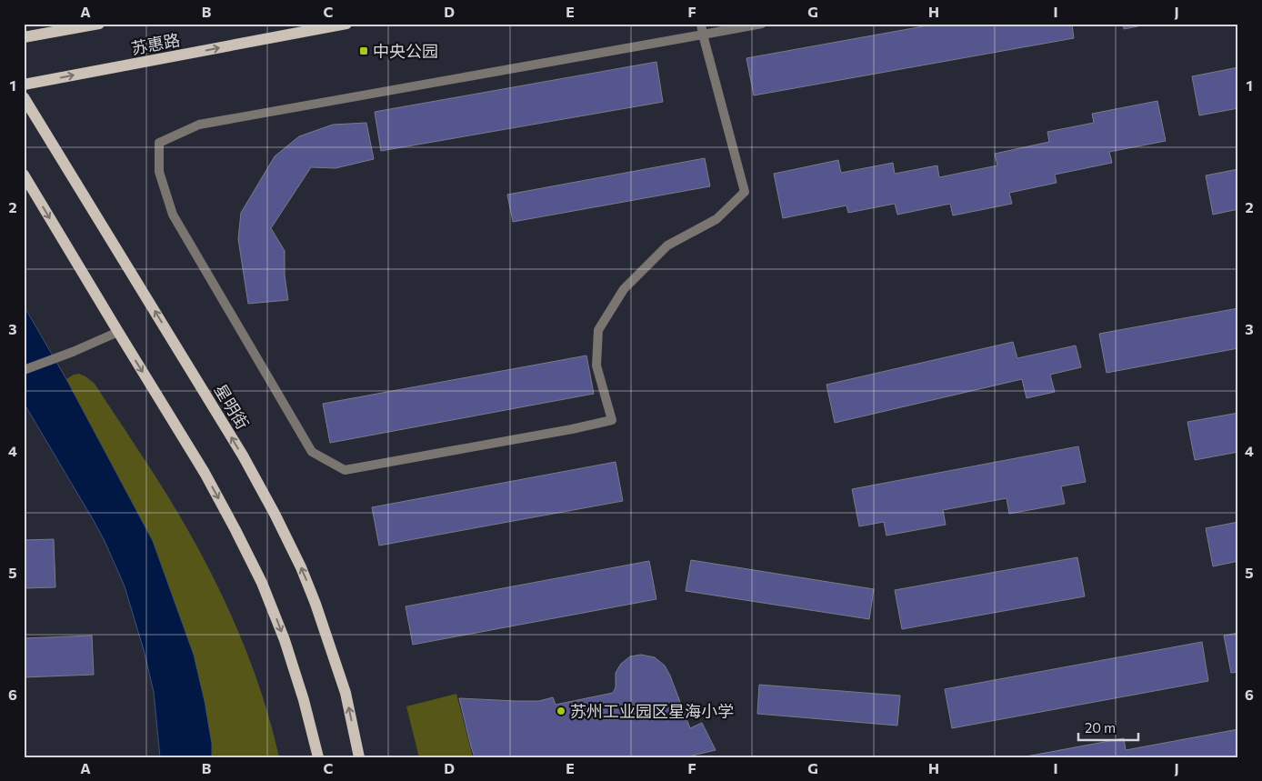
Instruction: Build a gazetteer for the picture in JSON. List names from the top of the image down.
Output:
{
  "streets": {
    "main road": ["苏惠路", "星明街"]
  },
  "one_way": ["苏惠路"],
  "places": {
    "transit": ["中央公园"],
    "other": ["苏州工业园区星海小学"]
  },
  "scale_bar": "20 m",
  "grid": {
    "columns": [
      "A",
      "B",
      "C",
      "D",
      "E",
      "F",
      "G",
      "H",
      "I",
      "J"
    ],
    "rows": [
      "1",
      "2",
      "3",
      "4",
      "5",
      "6"
    ]
  }
}
